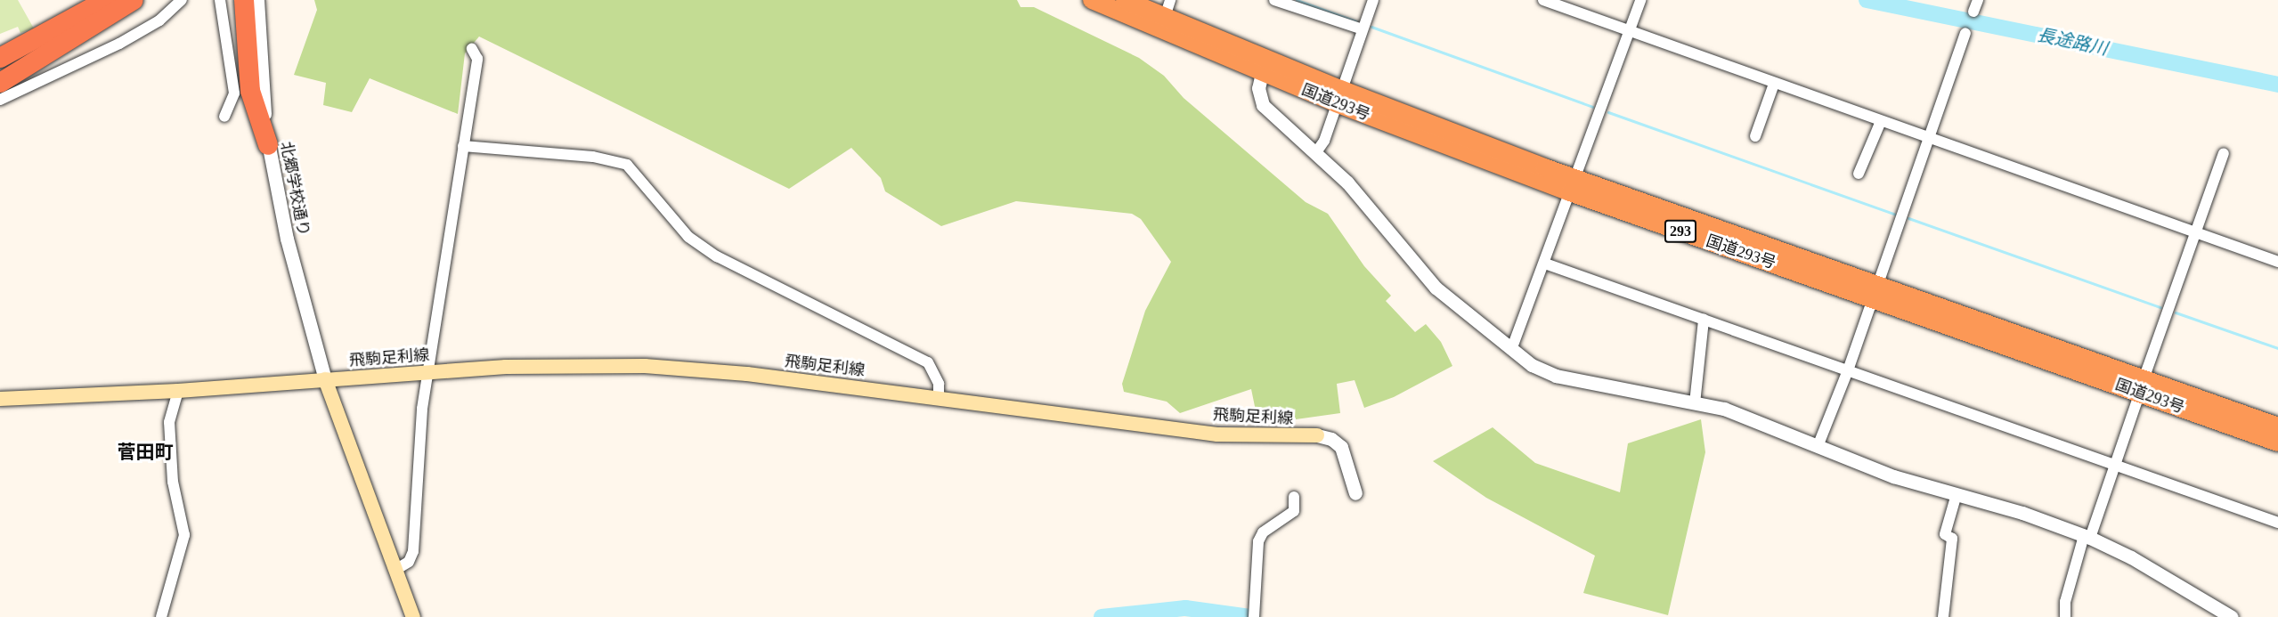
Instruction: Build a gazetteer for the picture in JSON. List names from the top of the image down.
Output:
{
  "streets": {
    "highway": ["国道293号", "293"],
    "main road": ["飛駒足利線"],
    "street": ["北郷学校通り"]
  },
  "crossings": [
    ["北郷学校通り", "飛駒足利線"]
  ],
  "districts": ["菅田町"],
  "water": ["長途路川"]
}
